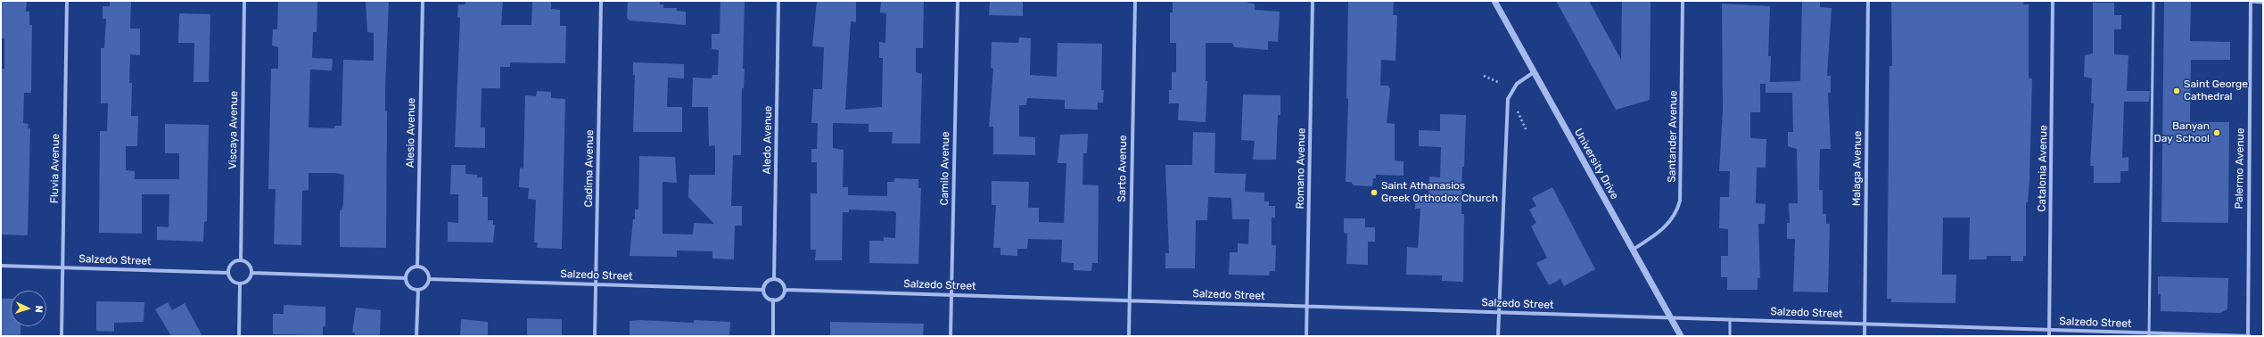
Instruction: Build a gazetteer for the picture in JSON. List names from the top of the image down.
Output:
{
  "streets": {
    "street": [
      "Viscaya Avenue",
      "Alesio Avenue",
      "Santander Avenue",
      "Aledo Avenue",
      "University Drive",
      "Fluvia Avenue",
      "Cadima Avenue",
      "Camilo Avenue",
      "Sarto Avenue",
      "Romano Avenue",
      "Malaga Avenue",
      "Catalonia Avenue",
      "Palermo Avenue",
      "Salzedo Street"
    ]
  },
  "crossings": [
    ["Viscaya Avenue", "Salzedo Street"],
    ["Alesio Avenue", "Salzedo Street"],
    ["Santander Avenue", "University Drive"],
    ["Aledo Avenue", "Salzedo Street"],
    ["University Drive", "Salzedo Street"],
    ["Fluvia Avenue", "Salzedo Street"],
    ["Cadima Avenue", "Salzedo Street"],
    ["Camilo Avenue", "Salzedo Street"],
    ["Sarto Avenue", "Salzedo Street"],
    ["Romano Avenue", "Salzedo Street"],
    ["Malaga Avenue", "Salzedo Street"],
    ["Catalonia Avenue", "Salzedo Street"],
    ["Palermo Avenue", "Salzedo Street"]
  ],
  "places": ["Saint George Cathedral", "Banyan Day School", "Saint Athanasios Greek Orthodox Church"],
  "north": "right"
}
